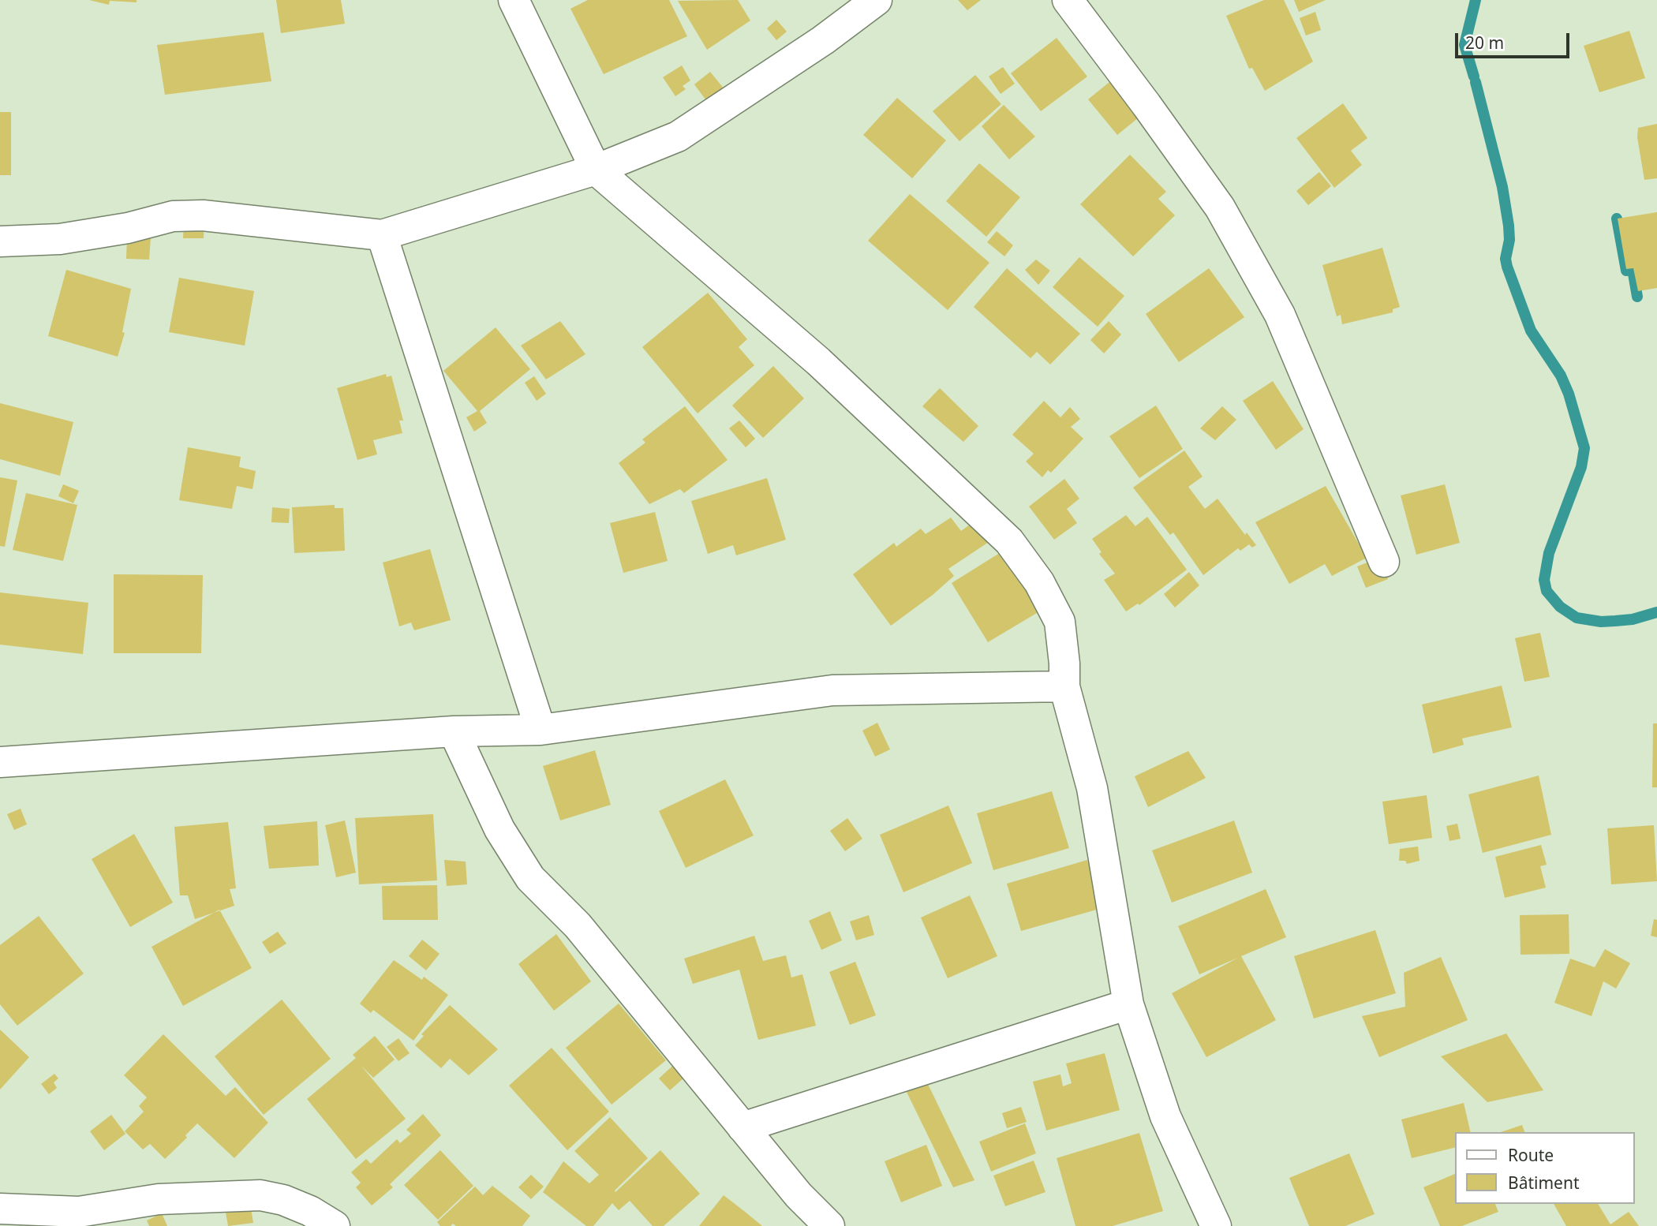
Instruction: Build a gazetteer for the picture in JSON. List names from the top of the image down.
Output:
{
  "legend": ["Route", "Bâtiment"],
  "scale_bar": "20 m"
}
